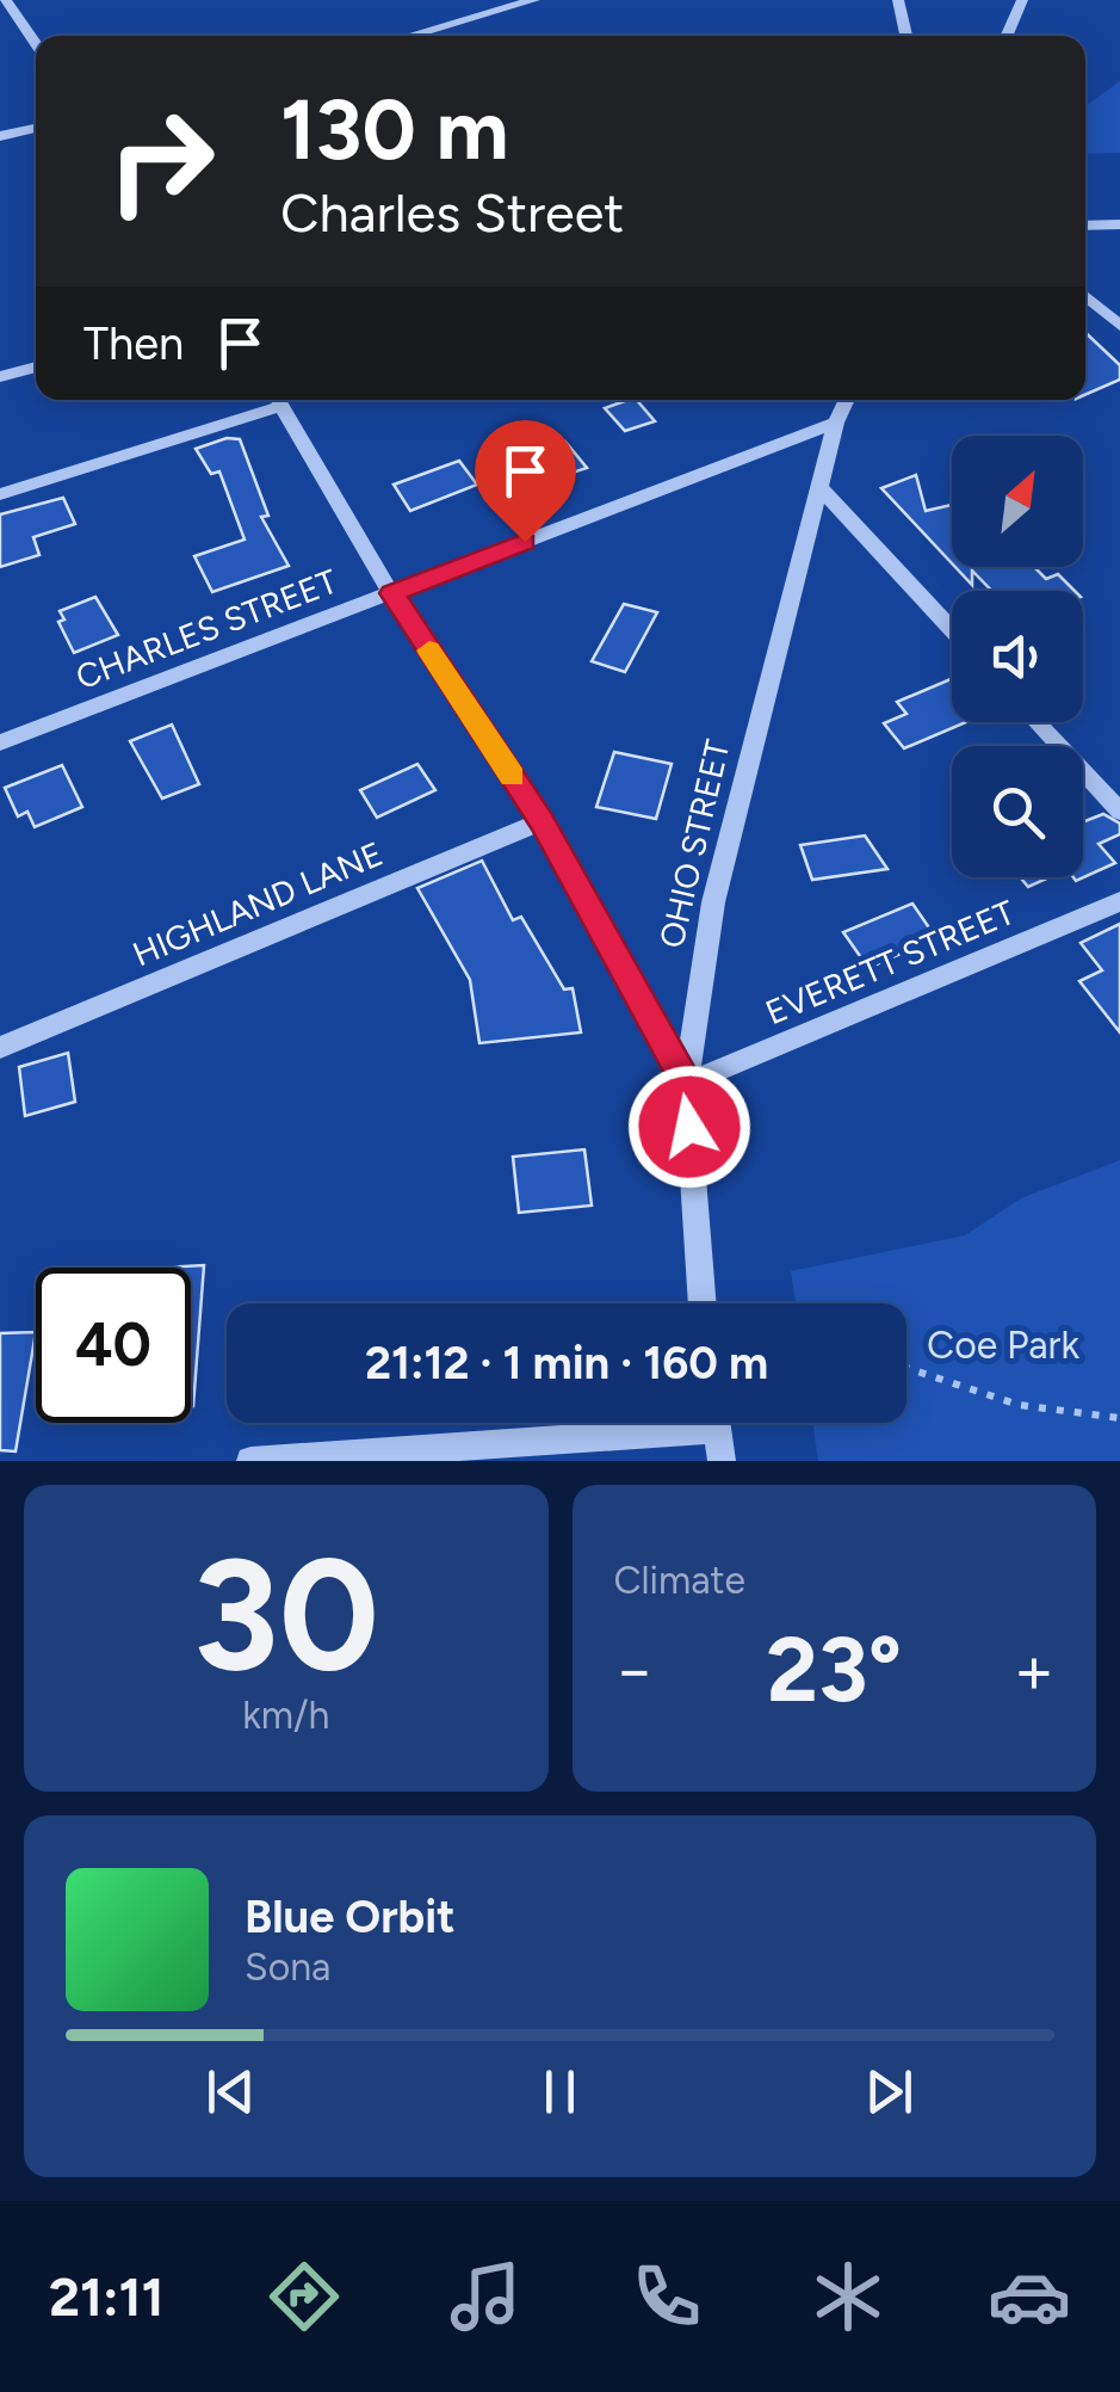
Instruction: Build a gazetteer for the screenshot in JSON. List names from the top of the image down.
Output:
{
  "streets": {
    "street": [
      "CHARLES STREET",
      "OHIO STREET",
      "HIGHLAND LANE",
      "EVERETT STREET"
    ]
  },
  "crossings": [
    ["CHARLES STREET", "OHIO STREET"],
    ["OHIO STREET", "EVERETT STREET"]
  ],
  "parks": ["Coe Park"],
  "north": "top right",
  "page": {
    "turn": ["130 m", "Charles Street"],
    "then": "Then",
    "limit": "40",
    "trip": "21:12 · 1 min · 160 m",
    "tile": [
      ["30", "km/h"],
      "Climate"
    ],
    "heat": ["−", "23°", "+"],
    "song": ["Blue Orbit", "Sona"],
    "tabs": "21:11"
  }
}
